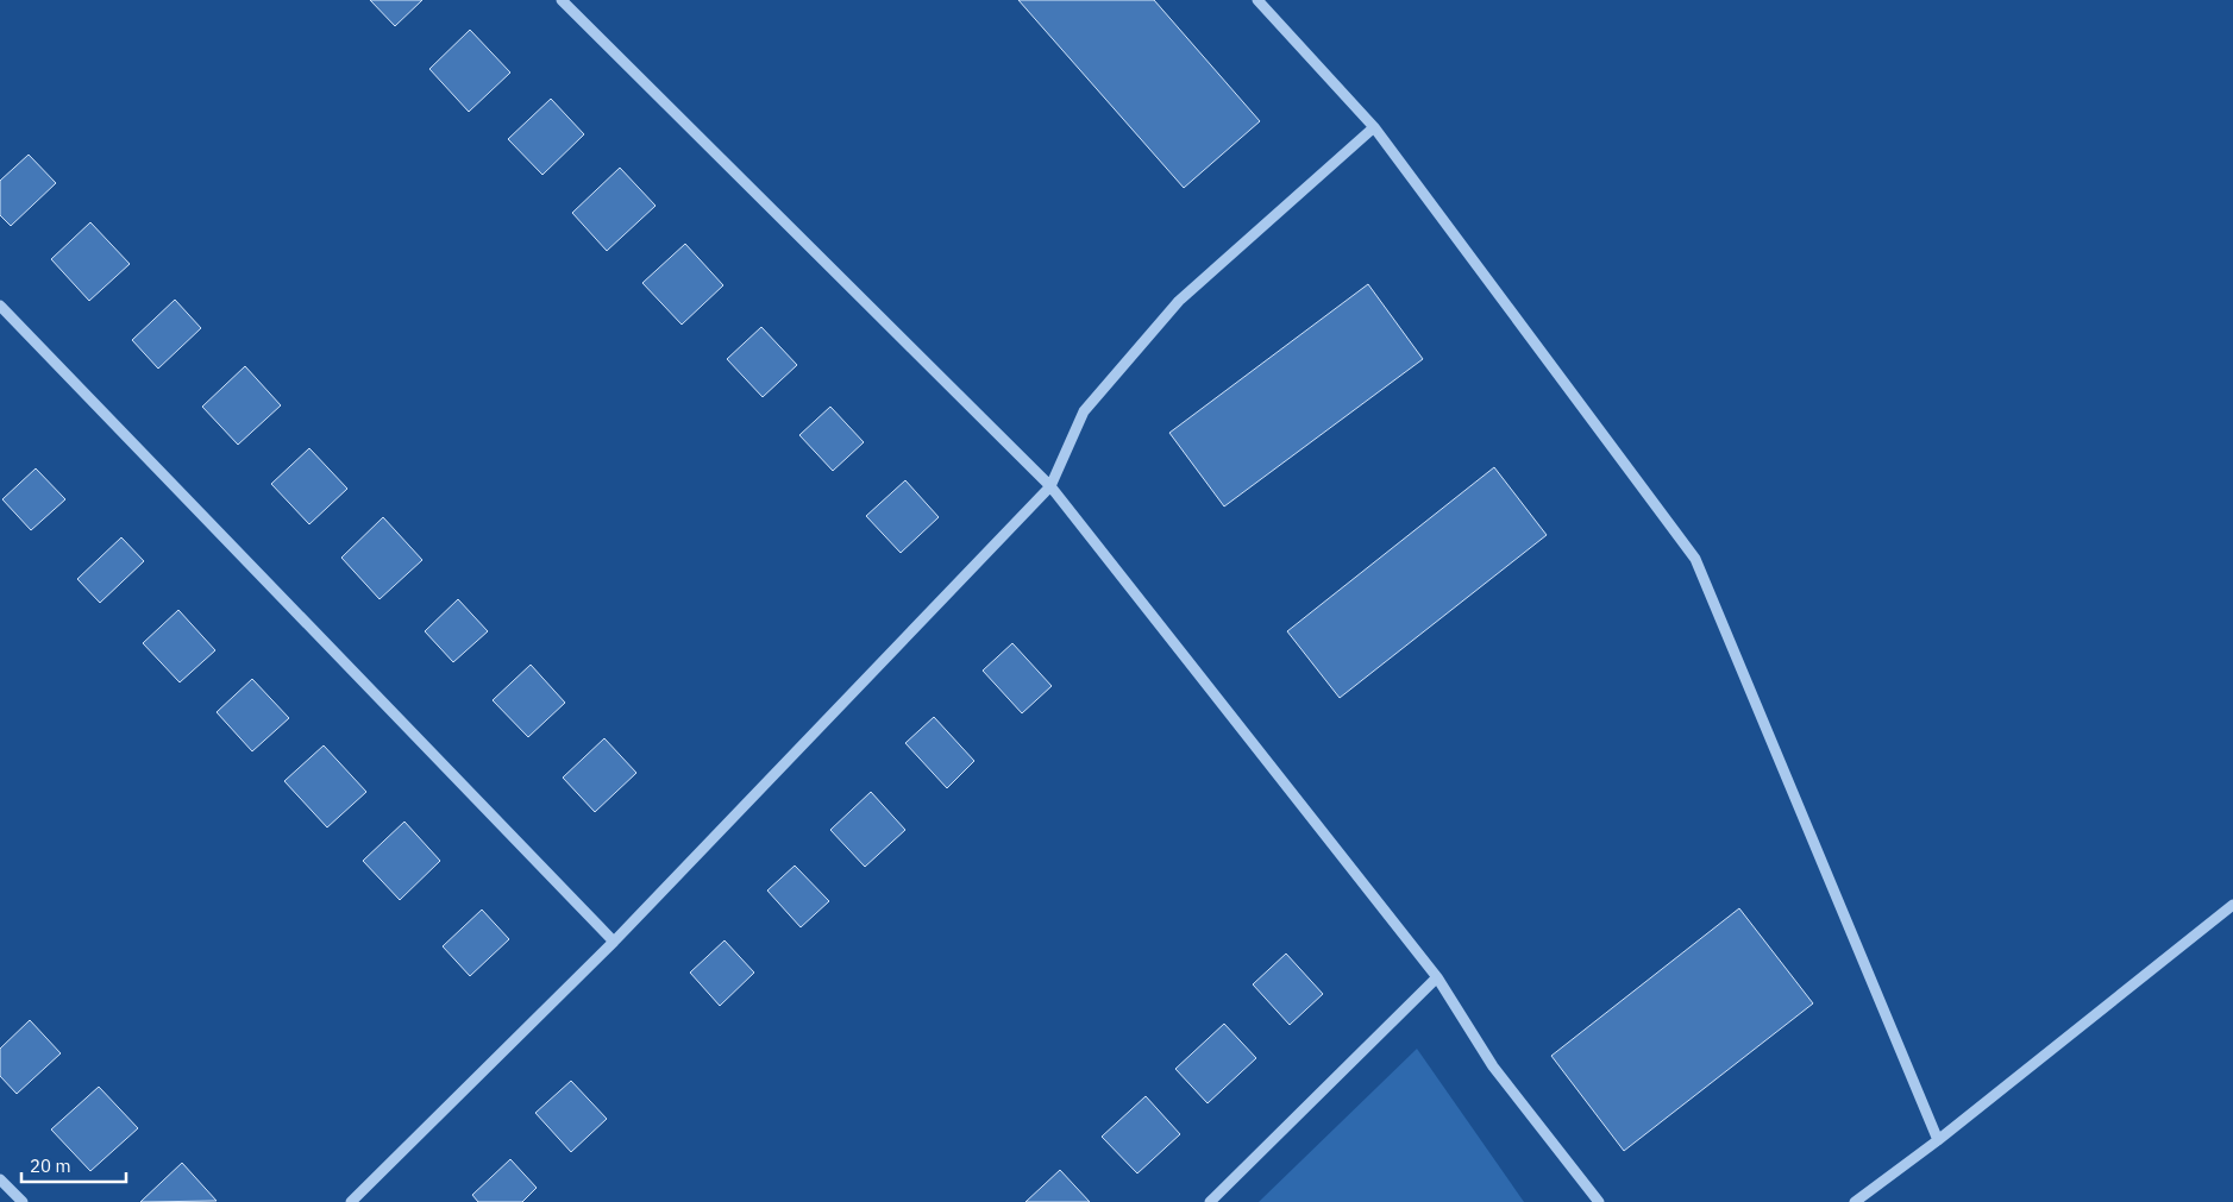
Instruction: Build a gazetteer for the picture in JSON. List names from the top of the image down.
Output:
{
  "scale_bar": "20 m"
}
